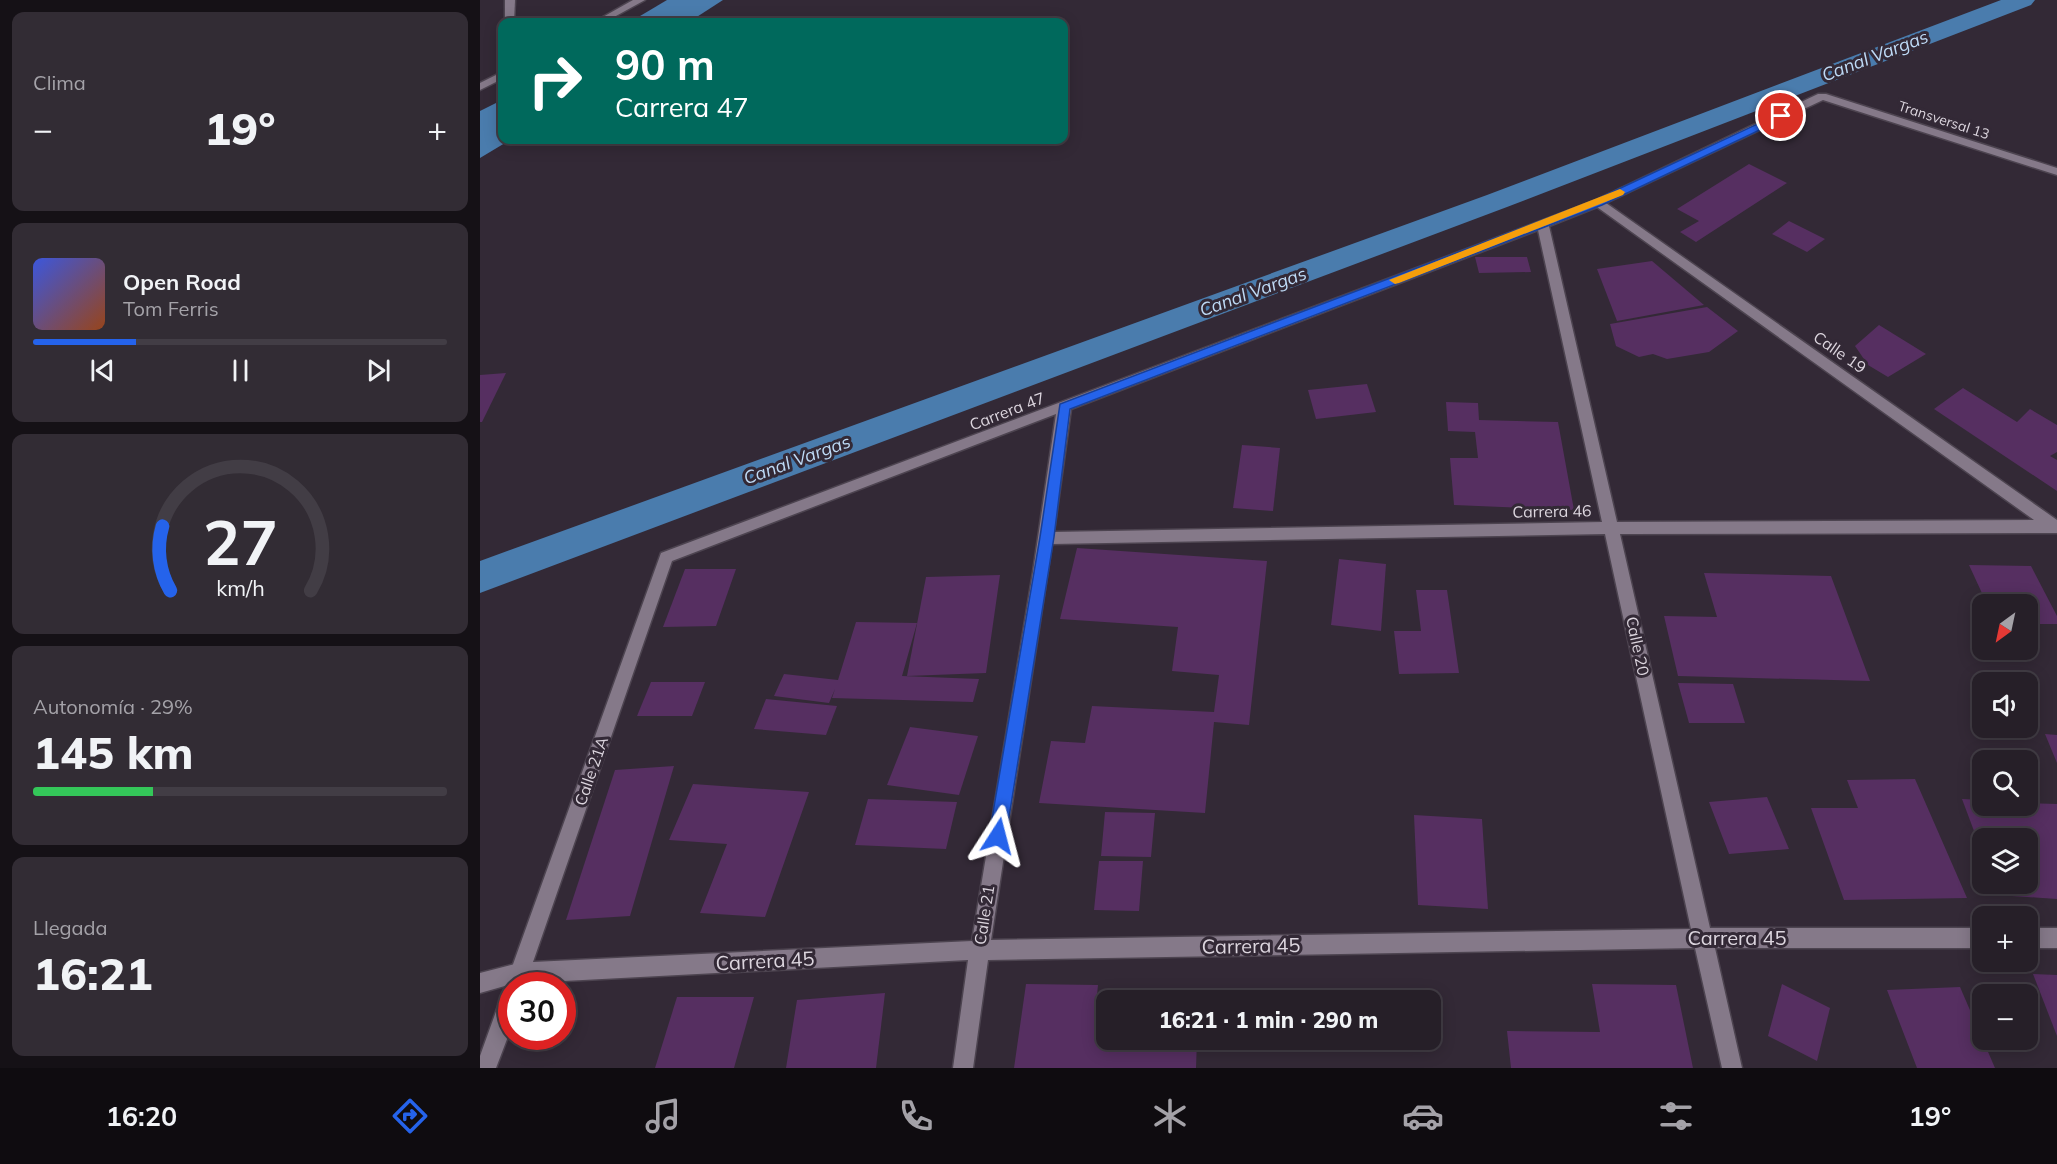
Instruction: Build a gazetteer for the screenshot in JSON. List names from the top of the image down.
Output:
{
  "streets": {
    "street": [
      "Transversal 13",
      "Calle 19",
      "Carrera 47",
      "Carrera 46",
      "Calle 20",
      "Calle 21A",
      "Calle 21",
      "Carrera 45"
    ]
  },
  "crossings": [
    ["Transversal 13", "Carrera 47"],
    ["Calle 19", "Carrera 47"],
    ["Calle 19", "Carrera 46"],
    ["Carrera 47", "Calle 20"],
    ["Carrera 47", "Calle 21A"],
    ["Carrera 47", "Calle 21"],
    ["Carrera 46", "Calle 20"],
    ["Carrera 46", "Calle 21"],
    ["Calle 20", "Carrera 45"],
    ["Calle 21", "Carrera 45"]
  ],
  "water": ["Canal Vargas"],
  "north": "bottom left",
  "page": {
    "tile": [
      "Clima",
      ["Autonomía · 29%", "145 km"],
      ["Llegada", "16:21"]
    ],
    "turn": ["90 m", "Carrera 47"],
    "heat": ["−", "19°", "+"],
    "song": ["Open Road", "Tom Ferris"],
    "map_buttons": ["+", "−"],
    "limit": "30",
    "trip": "16:21 · 1 min · 290 m",
    "tabs": ["16:20", "19°"],
    "gauge": ["27", "km/h"]
  }
}
